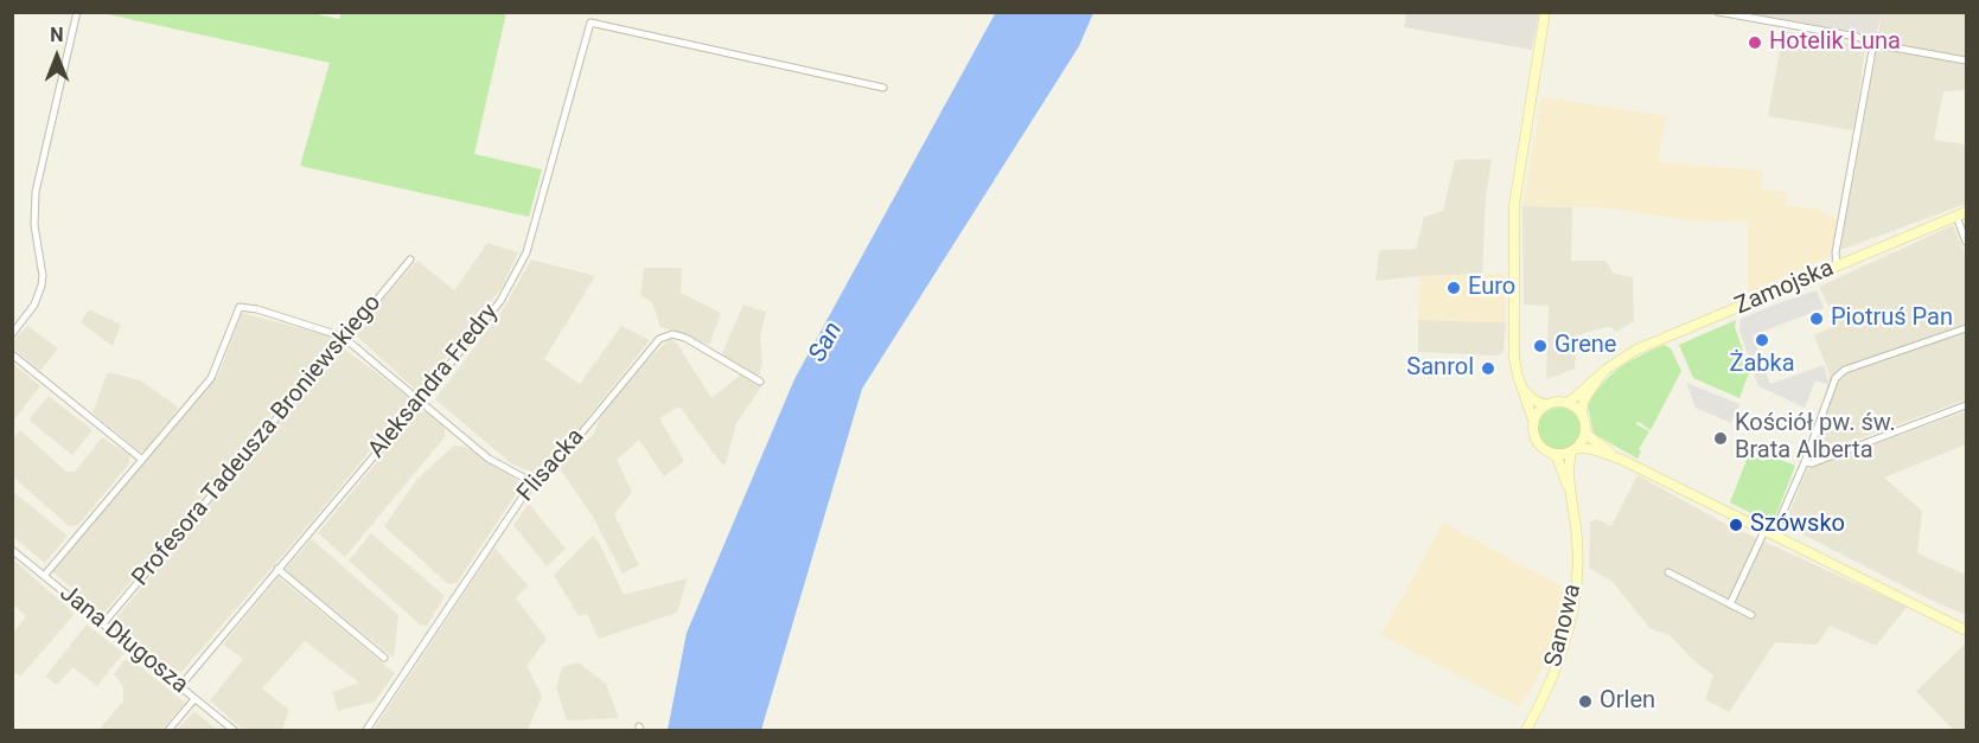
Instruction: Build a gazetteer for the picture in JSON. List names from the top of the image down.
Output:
{
  "streets": {
    "street": [
      "Zamojska",
      "Aleksandra Fredry",
      "Profesora Tadeusza Broniewskiego",
      "Flisacka",
      "Sanowa",
      "Jana Długosza"
    ]
  },
  "crossings": [
    ["Aleksandra Fredry", "Jana Długosza"],
    ["Profesora Tadeusza Broniewskiego", "Jana Długosza"]
  ],
  "water": ["San"],
  "places": [
    "Hotelik Luna",
    "Euro",
    "Piotruś Pan",
    "Żabka",
    "Grene",
    "Sanrol",
    "Kościół pw. św. Brata Alberta",
    "Szówsko",
    "Orlen"
  ],
  "north": "top"
}
